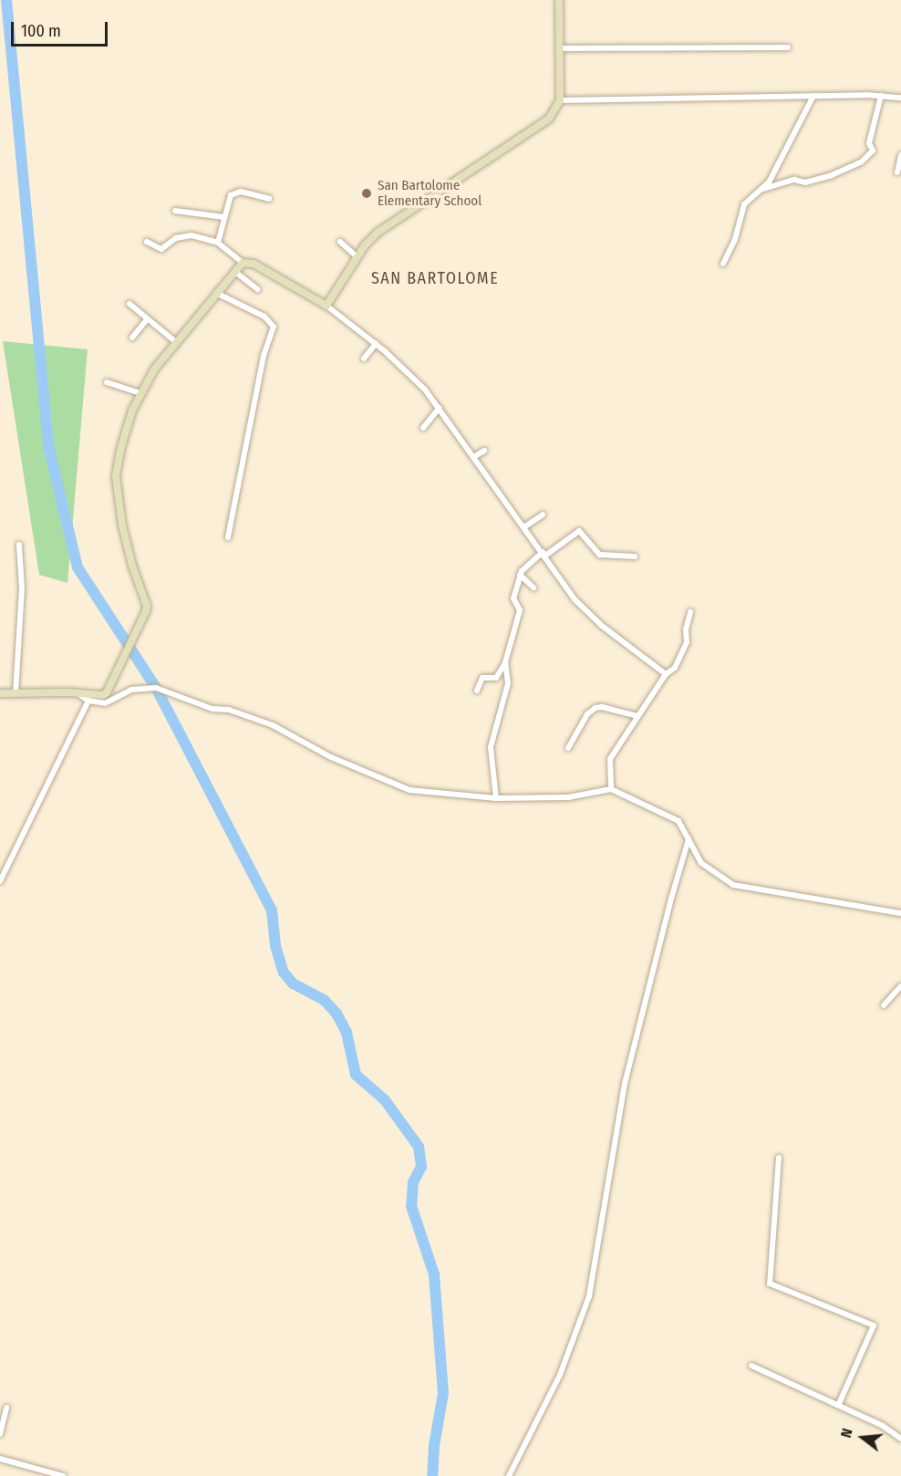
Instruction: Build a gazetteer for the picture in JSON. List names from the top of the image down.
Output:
{
  "districts": ["SAN BARTOLOME"],
  "places": ["San Bartolome Elementary School"],
  "scale_bar": "100 m",
  "north": "left"
}
